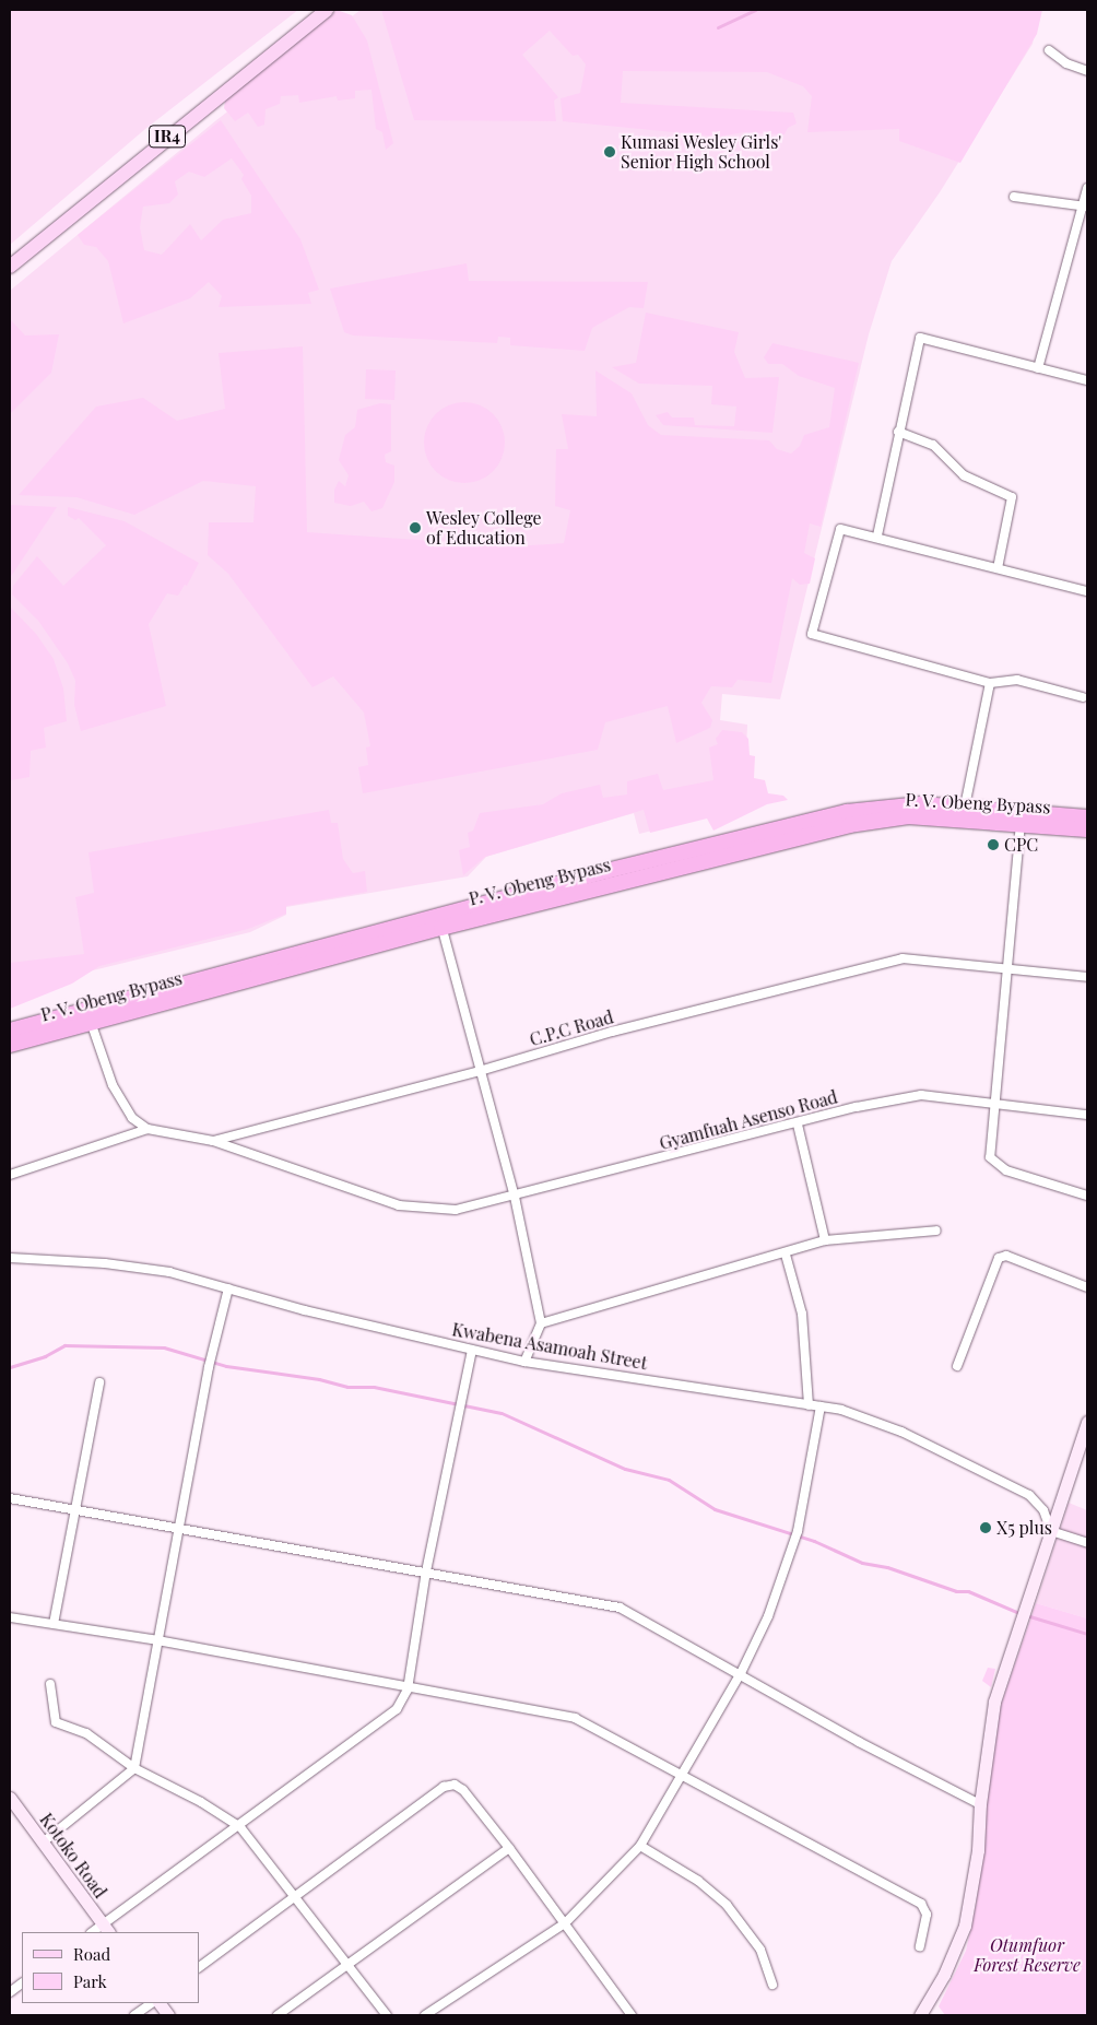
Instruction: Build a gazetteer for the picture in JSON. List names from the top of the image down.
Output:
{
  "streets": {
    "highway": ["P. V. Obeng Bypass"],
    "main road": ["IR4"],
    "street": [
      "C.P.C Road",
      "Gyamfuah Asenso Road",
      "Kwabena Asamoah Street",
      "Kotoko Road"
    ]
  },
  "parks": ["Otumfuor Forest Reserve"],
  "places": [
    "Kumasi Wesley Girls' Senior High School",
    "Wesley College of Education",
    "CPC",
    "X5 plus"
  ],
  "legend": ["Road", "Park"]
}
